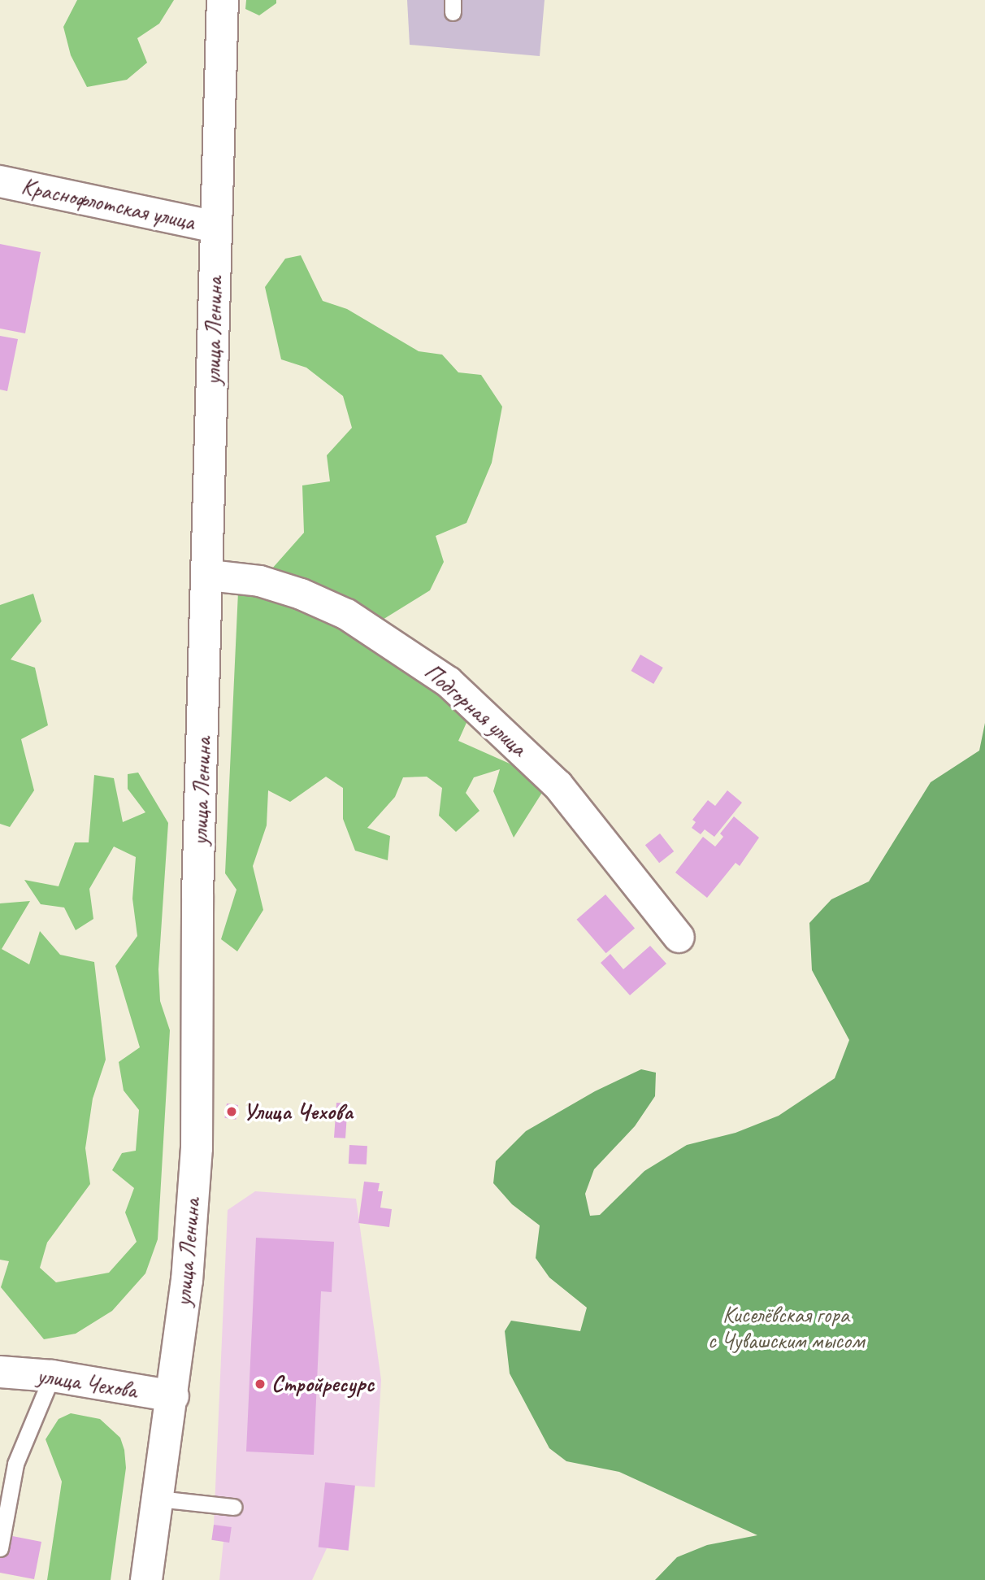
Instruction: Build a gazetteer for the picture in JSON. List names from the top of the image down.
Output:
{
  "streets": {
    "main road": ["Краснофлотская улица", "улица Ленина", "улица Чехова"],
    "street": ["Подгорная улица"]
  },
  "crossings": [
    ["Краснофлотская улица", "улица Ленина"],
    ["улица Ленина", "Подгорная улица"],
    ["улица Ленина", "улица Чехова"]
  ],
  "parks": ["Киселёвская гора с Чувашским мысом"],
  "places": ["Улица Чехова", "Стройресурс"]
}
